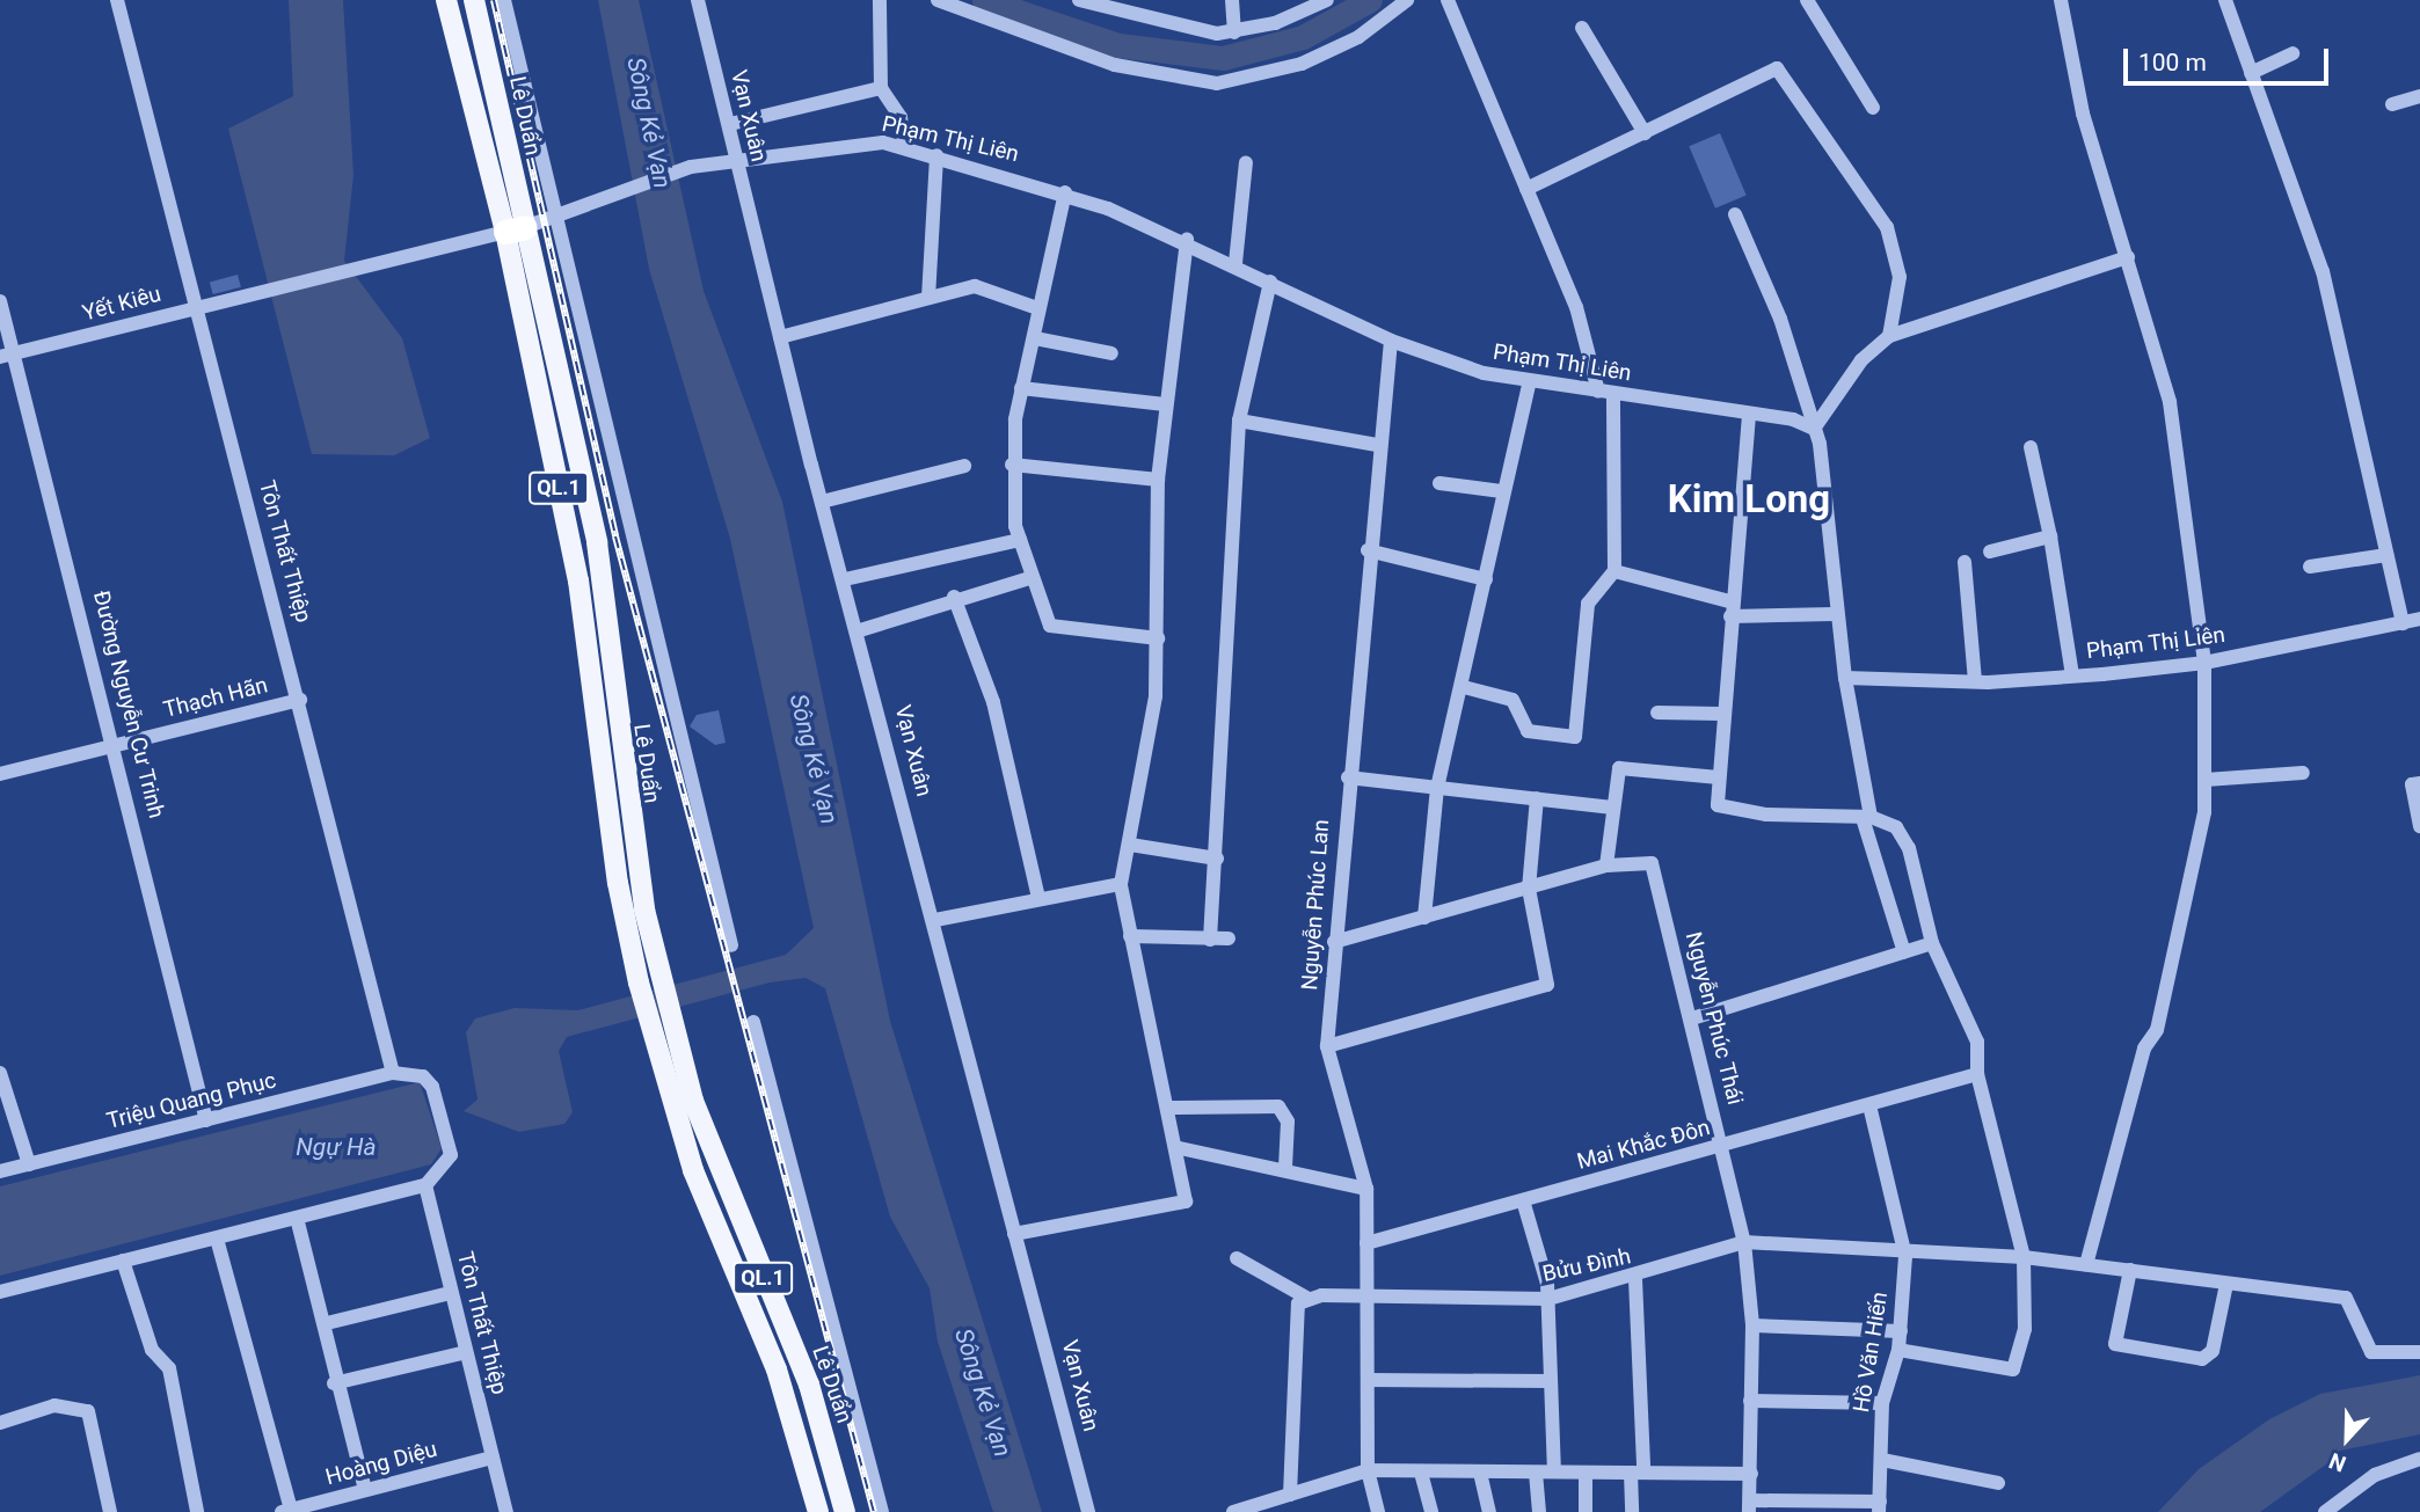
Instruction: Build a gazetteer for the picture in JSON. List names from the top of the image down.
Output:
{
  "streets": {
    "main road": ["Lê Duẩn", "QL.1"],
    "street": [
      "Vạn Xuân",
      "Phạm Thị Liên",
      "Yết Kiêu",
      "Tôn Thất Thiệp",
      "Thạch Hãn",
      "Đường Nguyễn Cư Trinh",
      "Nguyễn Phúc Lan",
      "Nguyễn Phúc Thái",
      "Triệu Quang Phục",
      "Mai Khắc Đôn",
      "Bửu Đình",
      "Hồ Văn Hiến",
      "Hoàng Diệu"
    ]
  },
  "crossings": [
    ["Lê Duẩn", "Phạm Thị Liên"],
    ["Lê Duẩn", "Yết Kiêu"],
    ["Vạn Xuân", "Phạm Thị Liên"],
    ["Phạm Thị Liên", "Yết Kiêu"],
    ["Phạm Thị Liên", "Nguyễn Phúc Lan"],
    ["Yết Kiêu", "Tôn Thất Thiệp"],
    ["Yết Kiêu", "Đường Nguyễn Cư Trinh"],
    ["Tôn Thất Thiệp", "Thạch Hãn"],
    ["Tôn Thất Thiệp", "Triệu Quang Phục"],
    ["Tôn Thất Thiệp", "Hoàng Diệu"],
    ["Thạch Hãn", "Đường Nguyễn Cư Trinh"],
    ["Đường Nguyễn Cư Trinh", "Triệu Quang Phục"],
    ["Nguyễn Phúc Lan", "Nguyễn Phúc Thái"],
    ["Nguyễn Phúc Lan", "Mai Khắc Đôn"],
    ["Nguyễn Phúc Lan", "Bửu Đình"],
    ["Nguyễn Phúc Thái", "Mai Khắc Đôn"],
    ["Nguyễn Phúc Thái", "Bửu Đình"],
    ["Mai Khắc Đôn", "Hồ Văn Hiến"],
    ["Bửu Đình", "Hồ Văn Hiến"]
  ],
  "districts": ["Kim Long"],
  "water": ["Sông Kẻ Vạn", "Ngự Hà"],
  "scale_bar": "100 m",
  "north": "bottom"
}
